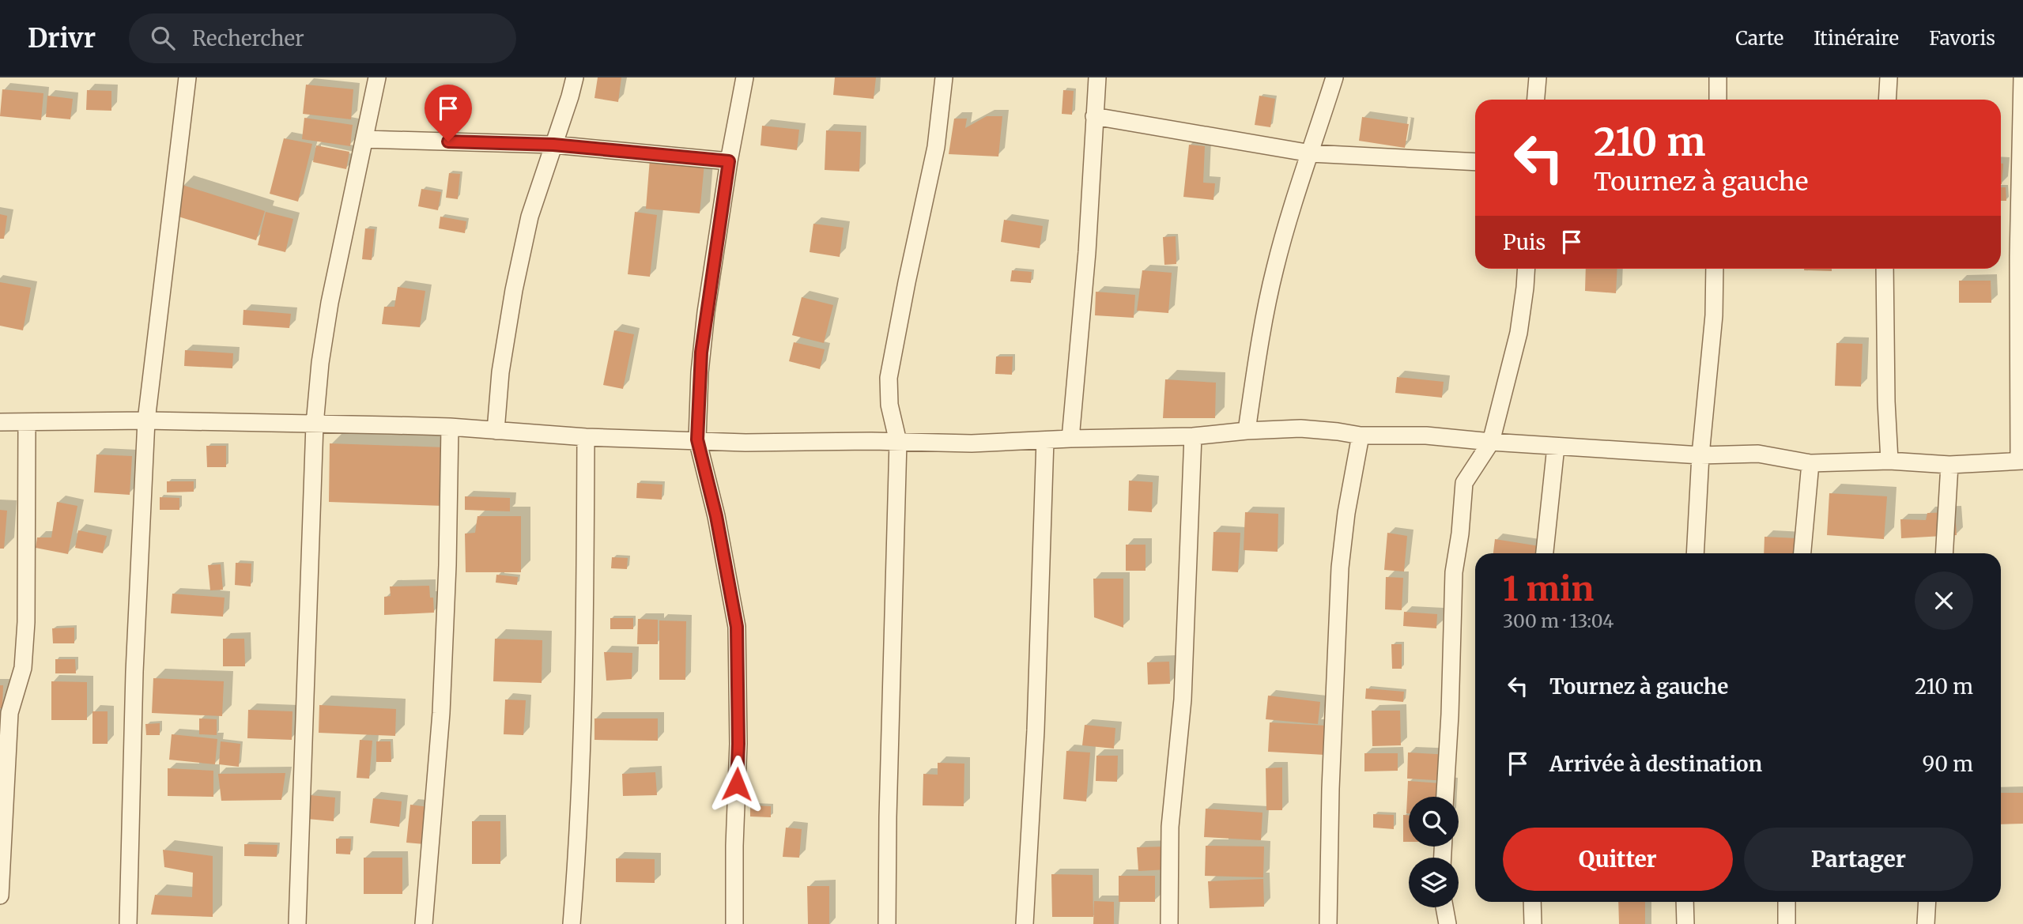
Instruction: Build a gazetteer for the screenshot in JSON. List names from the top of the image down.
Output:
{
  "page": {
    "header": "Drivr",
    "search": "Rechercher",
    "nav": ["Carte", "Itinéraire", "Favoris"],
    "turn": ["210 m", "Tournez à gauche"],
    "then": "Puis",
    "heading": ["1 min", "300 m · 13:04"],
    "list": [
      {
        "name": "Tournez à gauche",
        "value": "210 m"
      },
      {
        "name": "Arrivée à destination",
        "value": "90 m"
      }
    ],
    "buttons": ["Quitter", "Partager"]
  }
}
